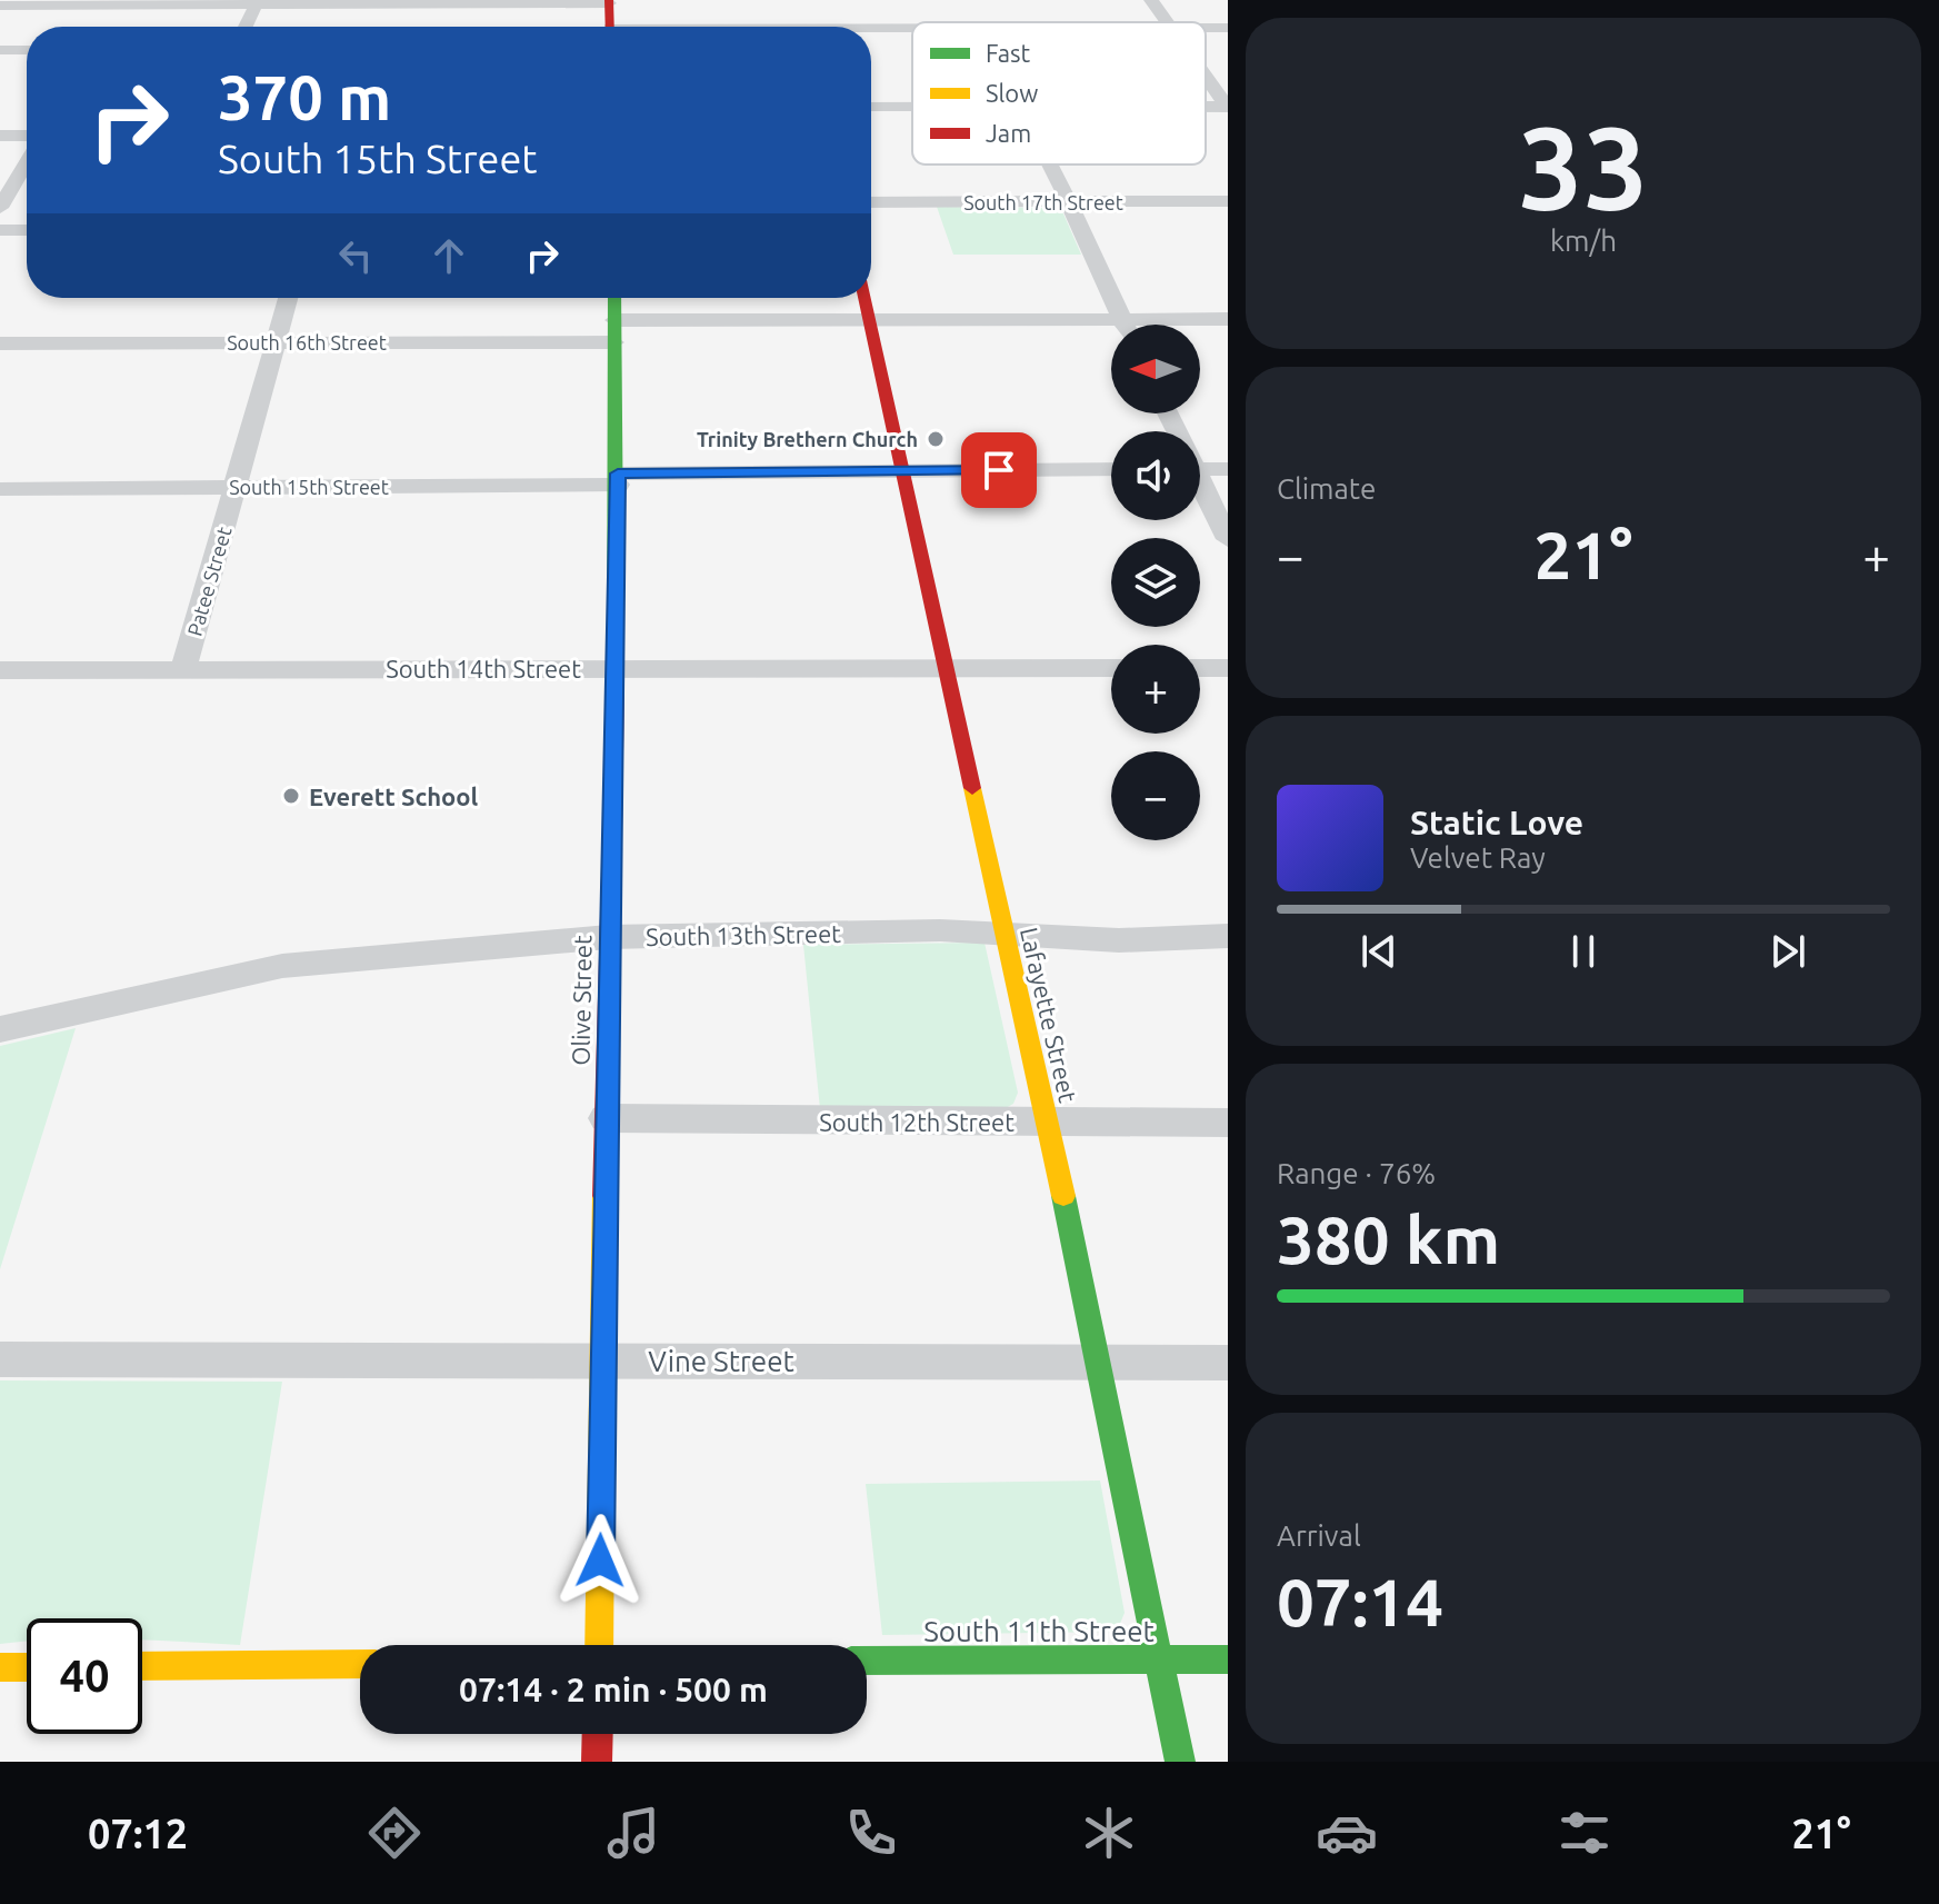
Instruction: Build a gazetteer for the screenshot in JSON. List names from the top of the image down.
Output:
{
  "streets": {
    "street": [
      "South 17th Street",
      "South 16th Street",
      "South 15th Street",
      "Patee Street",
      "South 14th Street",
      "South 13th Street",
      "Olive Street",
      "Lafayette Street",
      "South 12th Street",
      "Vine Street",
      "South 11th Street"
    ]
  },
  "crossings": [
    ["South 16th Street", "Patee Street"],
    ["South 16th Street", "Olive Street"],
    ["South 16th Street", "Lafayette Street"],
    ["South 15th Street", "Patee Street"],
    ["South 15th Street", "Olive Street"],
    ["South 15th Street", "Lafayette Street"],
    ["Patee Street", "South 14th Street"],
    ["South 14th Street", "Olive Street"],
    ["South 14th Street", "Lafayette Street"],
    ["South 13th Street", "Olive Street"],
    ["South 13th Street", "Lafayette Street"],
    ["Olive Street", "South 12th Street"],
    ["Olive Street", "Vine Street"],
    ["Lafayette Street", "South 12th Street"],
    ["Lafayette Street", "Vine Street"],
    ["Lafayette Street", "South 11th Street"]
  ],
  "places": ["Trinity Brethern Church", "Everett School"],
  "legend": ["Fast", "Slow", "Jam"],
  "north": "left",
  "page": {
    "tile": [
      ["33", "km/h"],
      "Climate",
      ["Range · 76%", "380 km"],
      ["Arrival", "07:14"]
    ],
    "turn": ["370 m", "South 15th Street"],
    "map_buttons": ["+", "−"],
    "heat": ["−", "21°", "+"],
    "song": ["Static Love", "Velvet Ray"],
    "limit": "40",
    "trip": "07:14 · 2 min · 500 m",
    "tabs": ["07:12", "21°"]
  }
}
